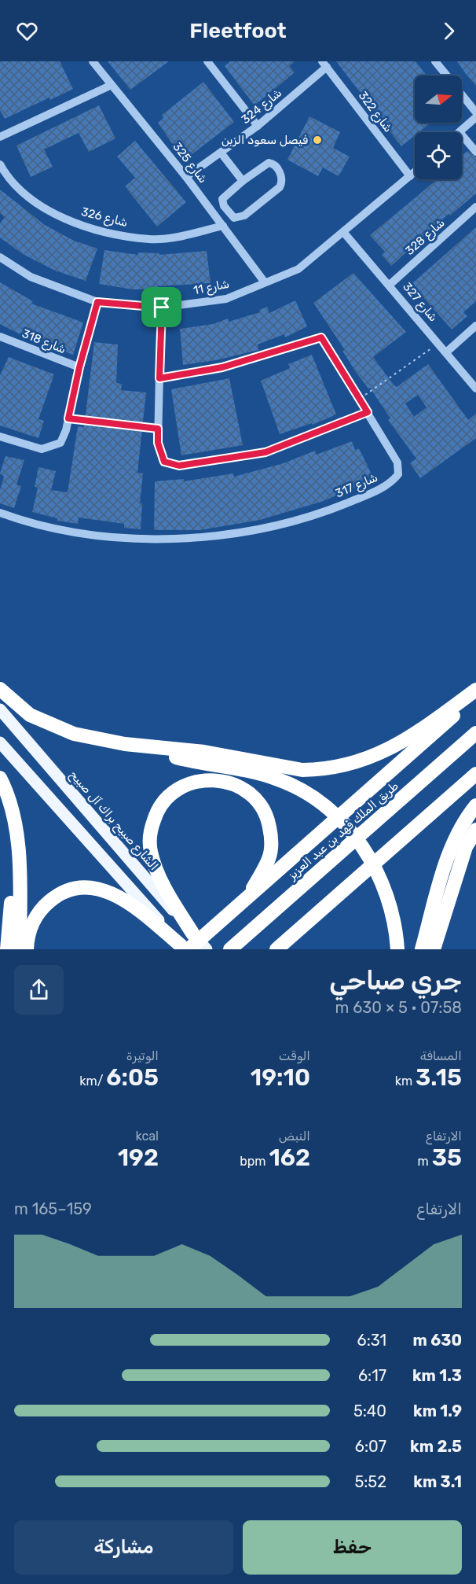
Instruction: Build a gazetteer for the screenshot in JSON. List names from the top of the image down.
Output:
{
  "streets": {
    "highway": ["طريق الملك فهد بن عبد العزيز"],
    "main road": ["الشارع صبيح براك آل صبيح"],
    "street": [
      "شارع 324",
      "شارع 322",
      "شارع 325",
      "شارع 326",
      "شارع 328",
      "شارع 11",
      "شارع 327",
      "شارع 318",
      "شارع 317"
    ]
  },
  "crossings": [
    ["شارع 324", "شارع 322"],
    ["شارع 324", "شارع 325"],
    ["شارع 322", "شارع 11"],
    ["شارع 325", "شارع 326"],
    ["شارع 325", "شارع 11"],
    ["شارع 328", "شارع 327"],
    ["شارع 11", "شارع 327"]
  ],
  "places": ["فيصل سعود الزبن"],
  "north": "right",
  "page": {
    "header": "Fleetfoot",
    "heading": ["جري صباحي", "07:58 · 5 × 630 m"],
    "stats": [
      ["المسافة", "3.15 km"],
      ["الوقت", "19:10"],
      ["الوتيرة", "6:05 /km"],
      ["الارتفاع", "35 m"],
      ["النبض", "162 bpm"],
      ["kcal", "192"]
    ],
    "chart": ["الارتفاع", "159–165 m"],
    "list": [
      {
        "name": "630 m",
        "note": "6:31"
      },
      {
        "name": "1.3 km",
        "note": "6:17"
      },
      {
        "name": "1.9 km",
        "note": "5:40"
      },
      {
        "name": "2.5 km",
        "note": "6:07"
      },
      {
        "name": "3.1 km",
        "note": "5:52"
      }
    ],
    "buttons": ["حفظ", "مشاركة"]
  }
}
